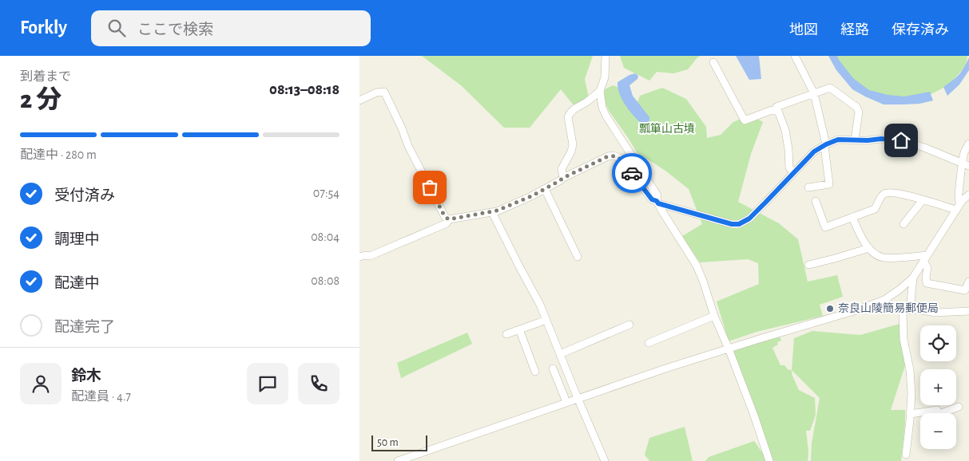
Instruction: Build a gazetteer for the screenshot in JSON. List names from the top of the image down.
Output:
{
  "parks": ["瓢箪山古墳"],
  "places": ["奈良山陵簡易郵便局"],
  "scale_bar": "50 m",
  "page": {
    "header": "Forkly",
    "search": "ここで検索",
    "nav": ["地図", "経路", "保存済み"],
    "heading": ["2 分", "到着まで", "08:13–08:18"],
    "panel": ["鈴木", "配達員 · 4.7"],
    "bar": "配達中 · 280 m",
    "list": [
      ["受付済み", "07:54"],
      ["調理中", "08:04"],
      ["配達中", "08:08"],
      "配達完了"
    ],
    "map_buttons": ["+", "−"],
    "scale": "50 m"
  }
}
